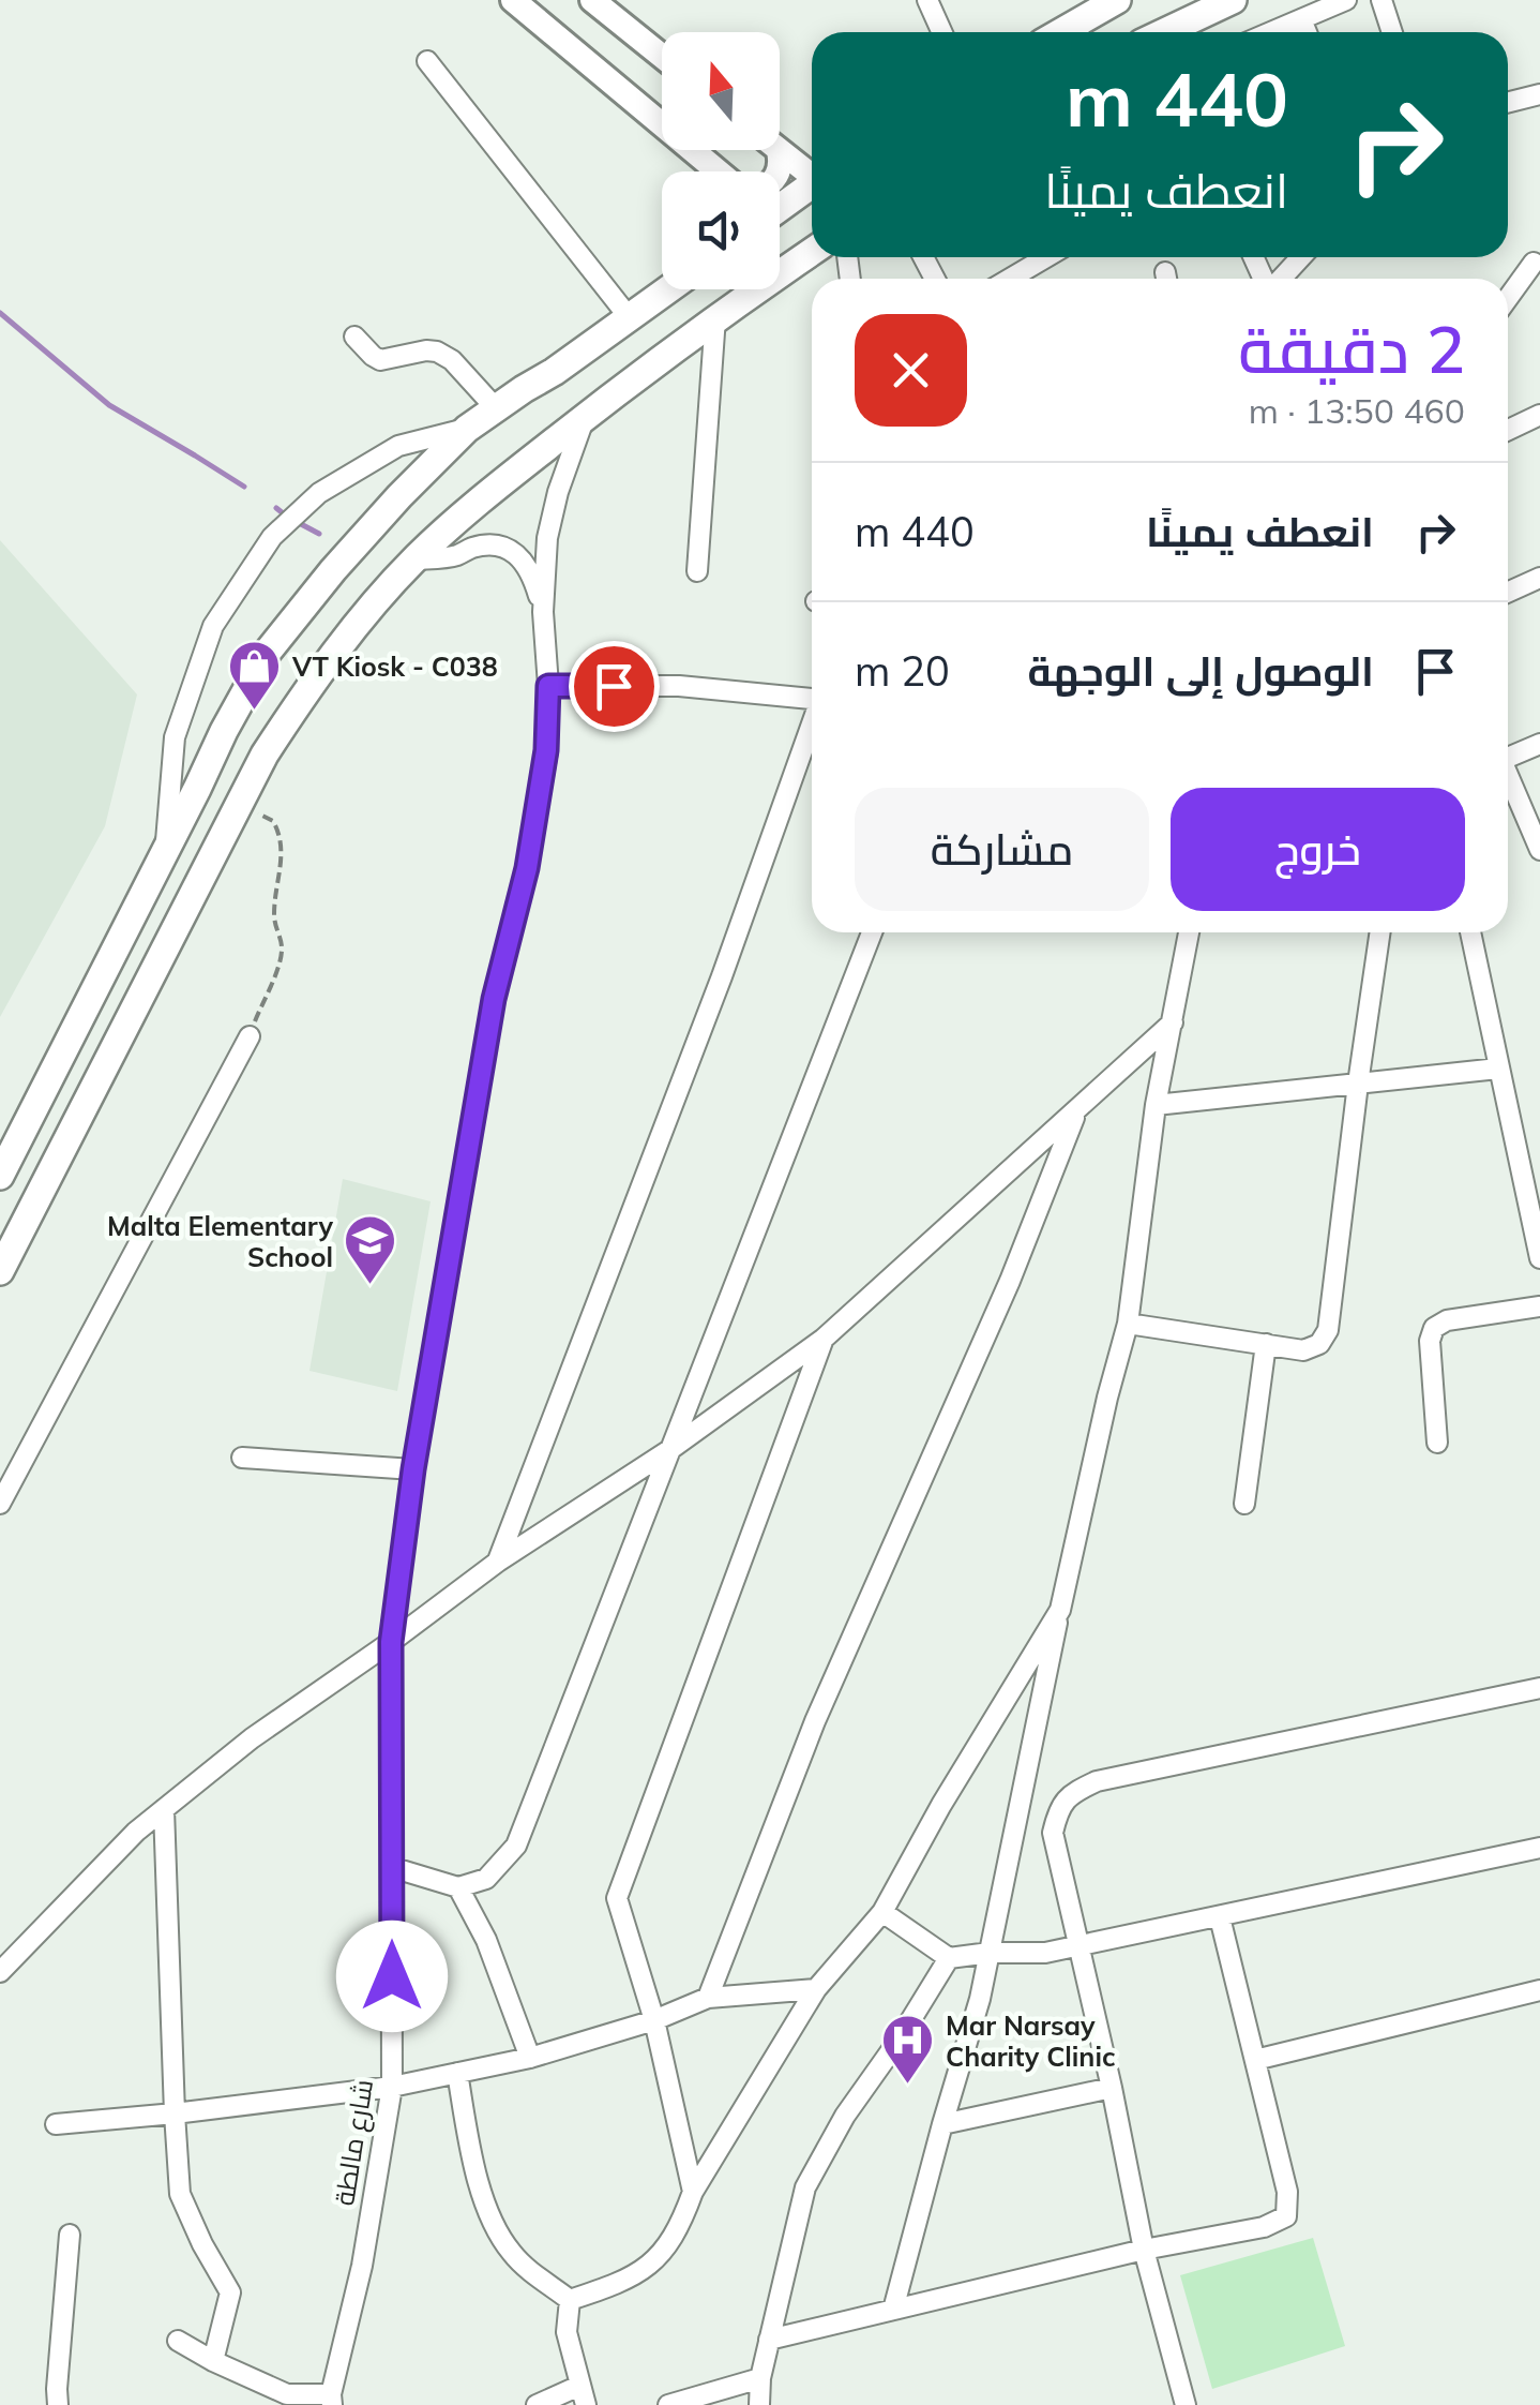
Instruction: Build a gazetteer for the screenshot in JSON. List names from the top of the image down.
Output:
{
  "streets": {
    "street": ["شارع مالطة"]
  },
  "places": {
    "shop": ["VT Kiosk - C038"],
    "school or university": ["Malta Elementary School"],
    "hospital": ["Mar Narsay Charity Clinic"]
  },
  "north": "top",
  "page": {
    "turn": ["440 m", "انعطف يمينًا"],
    "heading": ["2 دقيقة", "460 m · 13:50"],
    "list": [
      {
        "name": "انعطف يمينًا",
        "value": "440 m"
      },
      {
        "name": "الوصول إلى الوجهة",
        "value": "20 m"
      }
    ],
    "buttons": ["خروج", "مشاركة"]
  }
}
